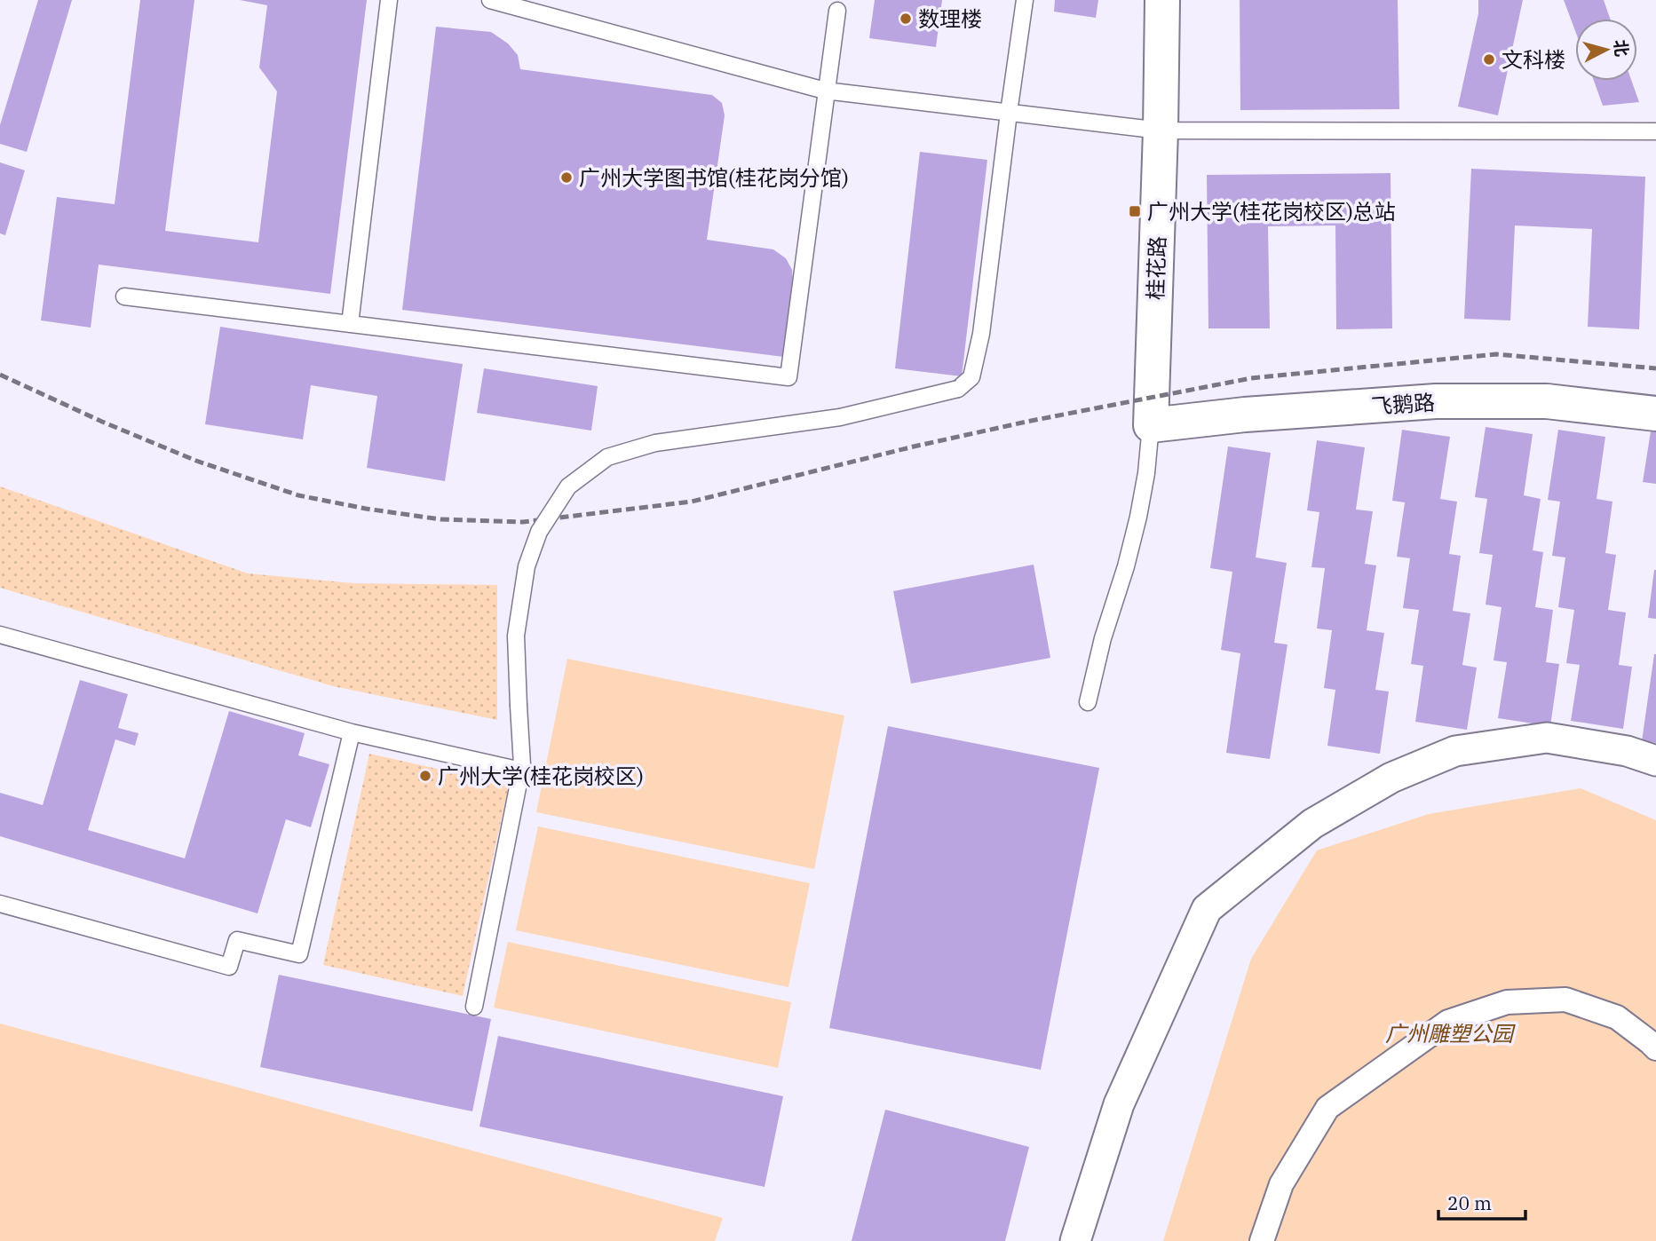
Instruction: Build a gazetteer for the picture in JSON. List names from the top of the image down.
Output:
{
  "streets": {
    "street": ["桂花路", "飞鹅路"]
  },
  "crossings": [
    ["桂花路", "飞鹅路"]
  ],
  "parks": ["广州雕塑公园"],
  "places": {
    "other": [
      "数理楼",
      "文科楼",
      "广州大学图书馆(桂花岗分馆)",
      "广州大学(桂花岗校区)"
    ],
    "transit": ["广州大学(桂花岗校区)总站"]
  },
  "scale_bar": "20 m",
  "north": "right"
}
